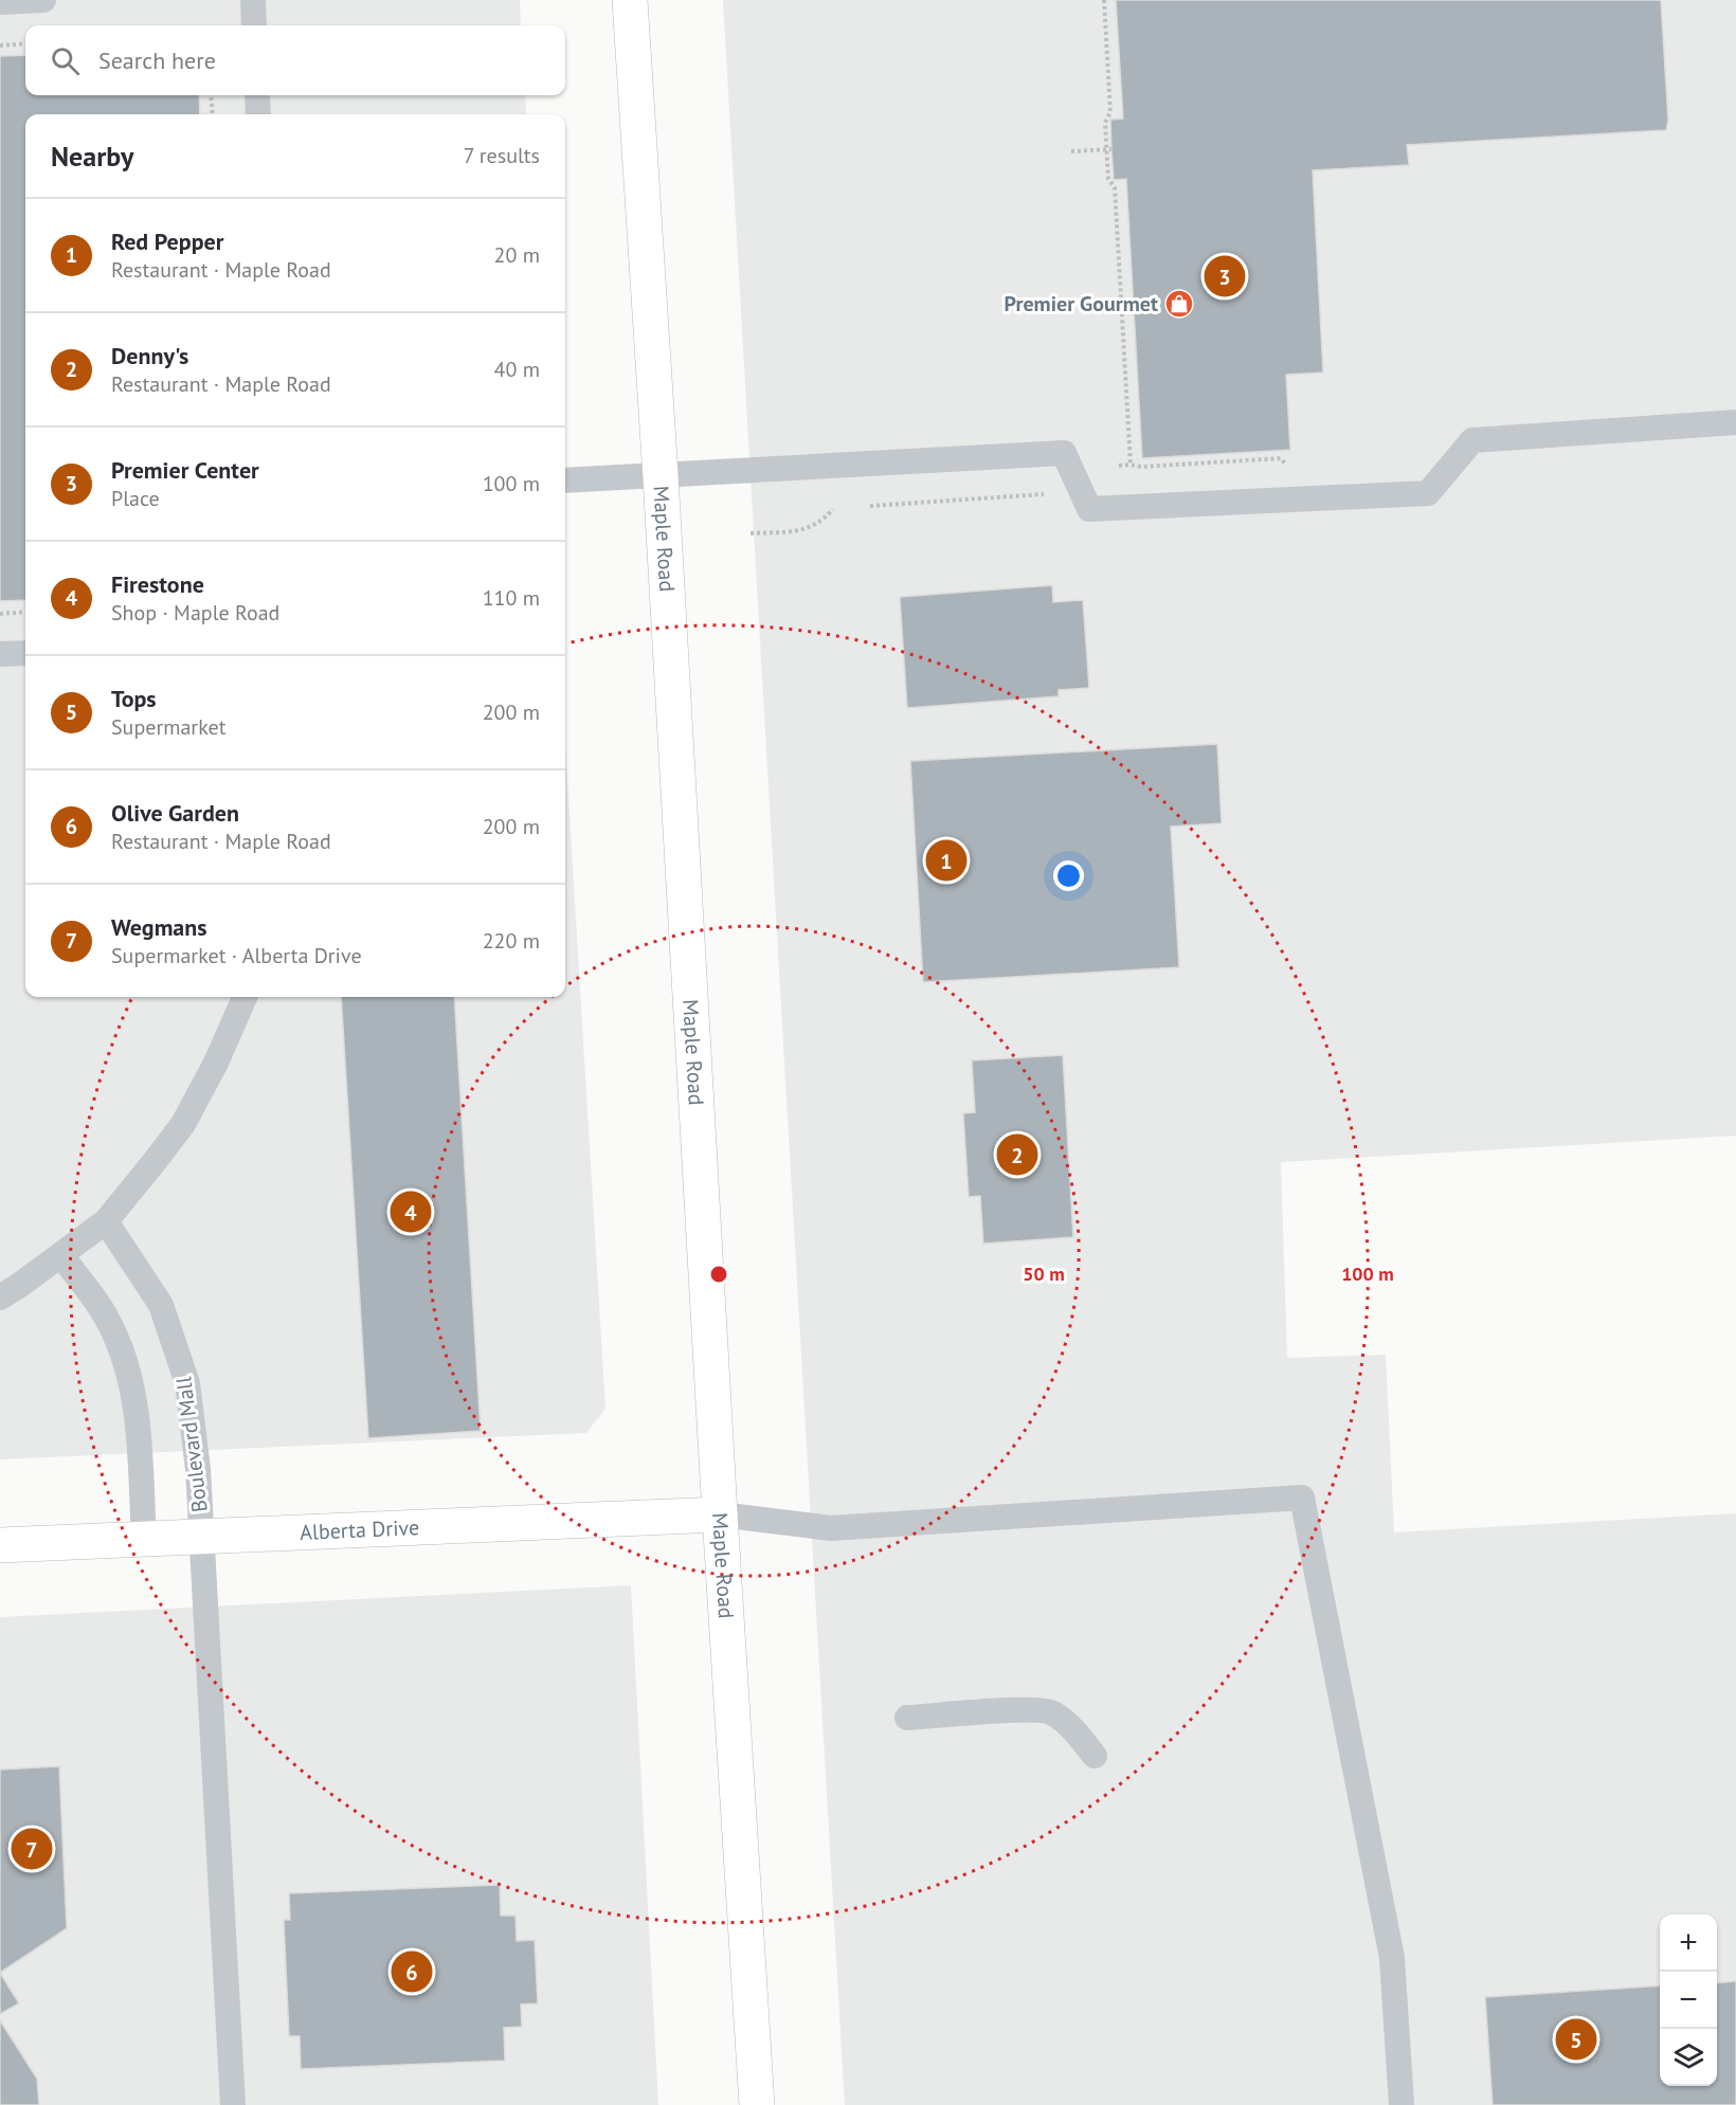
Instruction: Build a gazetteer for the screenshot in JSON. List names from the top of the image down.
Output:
{
  "streets": {
    "main road": ["Maple Road", "Alberta Drive"],
    "lane": ["Boulevard Mall"]
  },
  "crossings": [
    ["Maple Road", "Alberta Drive"],
    ["Boulevard Mall", "Alberta Drive"]
  ],
  "places": {
    "shop": ["Premier Gourmet"]
  },
  "page": {
    "search": "Search here",
    "heading": ["Nearby", "7 results"],
    "list": [
      {
        "mark": "1",
        "name": "Red Pepper",
        "note": "Restaurant · Maple Road",
        "value": "20 m"
      },
      {
        "mark": "2",
        "name": "Denny's",
        "note": "Restaurant · Maple Road",
        "value": "40 m"
      },
      {
        "mark": "3",
        "name": "Premier Center",
        "note": "Place",
        "value": "100 m"
      },
      {
        "mark": "4",
        "name": "Firestone",
        "note": "Shop · Maple Road",
        "value": "110 m"
      },
      {
        "mark": "5",
        "name": "Tops",
        "note": "Supermarket",
        "value": "200 m"
      },
      {
        "mark": "6",
        "name": "Olive Garden",
        "note": "Restaurant · Maple Road",
        "value": "200 m"
      },
      {
        "mark": "7",
        "name": "Wegmans",
        "note": "Supermarket · Alberta Drive",
        "value": "220 m"
      }
    ],
    "pins": [
      "3",
      "1",
      "2",
      "4",
      "7",
      "6",
      "5"
    ],
    "map_buttons": ["+", "−"]
  },
  "rings": ["50 m", "100 m"]
}
